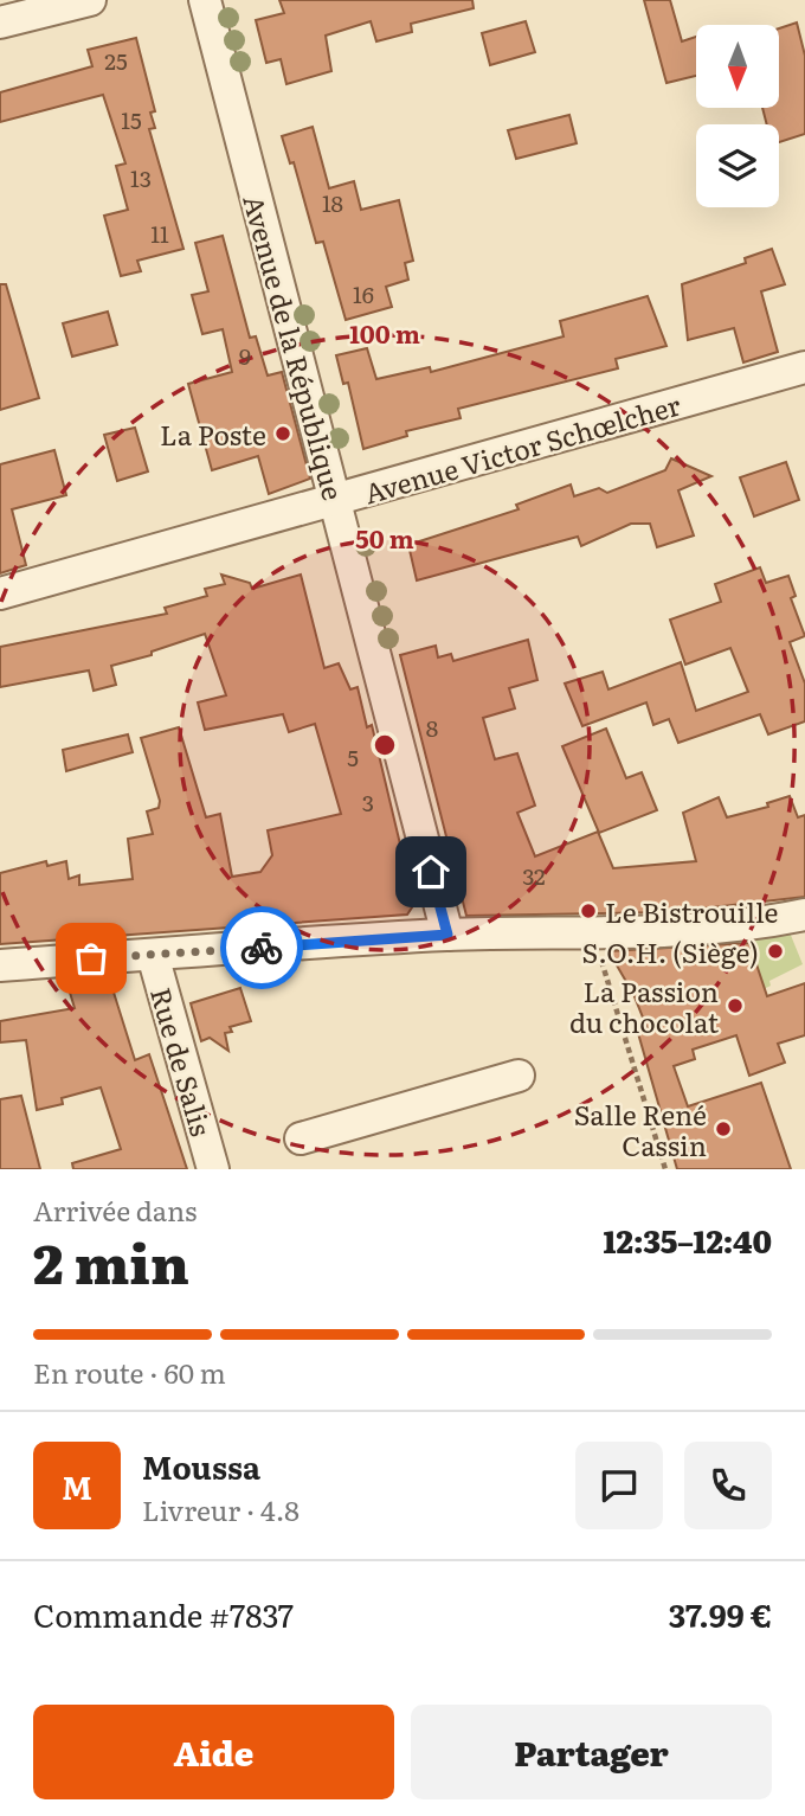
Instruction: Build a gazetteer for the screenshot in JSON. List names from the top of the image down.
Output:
{
  "streets": {
    "street": ["Avenue de la République", "Avenue Victor Schœlcher", "Rue de Salis"]
  },
  "crossings": [
    ["Avenue de la République", "Avenue Victor Schœlcher"]
  ],
  "places": [
    "La Poste",
    "Le Bistrouille",
    "S.O.H. (Siège)",
    "La Passion du chocolat",
    "Salle René Cassin"
  ],
  "house_numbers": [
    "25",
    "15",
    "13",
    "18",
    "11",
    "16",
    "9",
    "8",
    "5",
    "3",
    "32"
  ],
  "north": "bottom",
  "page": {
    "heading": ["2 min", "Arrivée dans", "12:35–12:40"],
    "panel": [
      "Moussa",
      "Livreur · 4.8",
      "Commande #7837",
      "37.99 €"
    ],
    "bar": "En route · 60 m",
    "round": "M",
    "buttons": ["Aide", "Partager"]
  },
  "rings": ["100 m", "50 m"]
}
